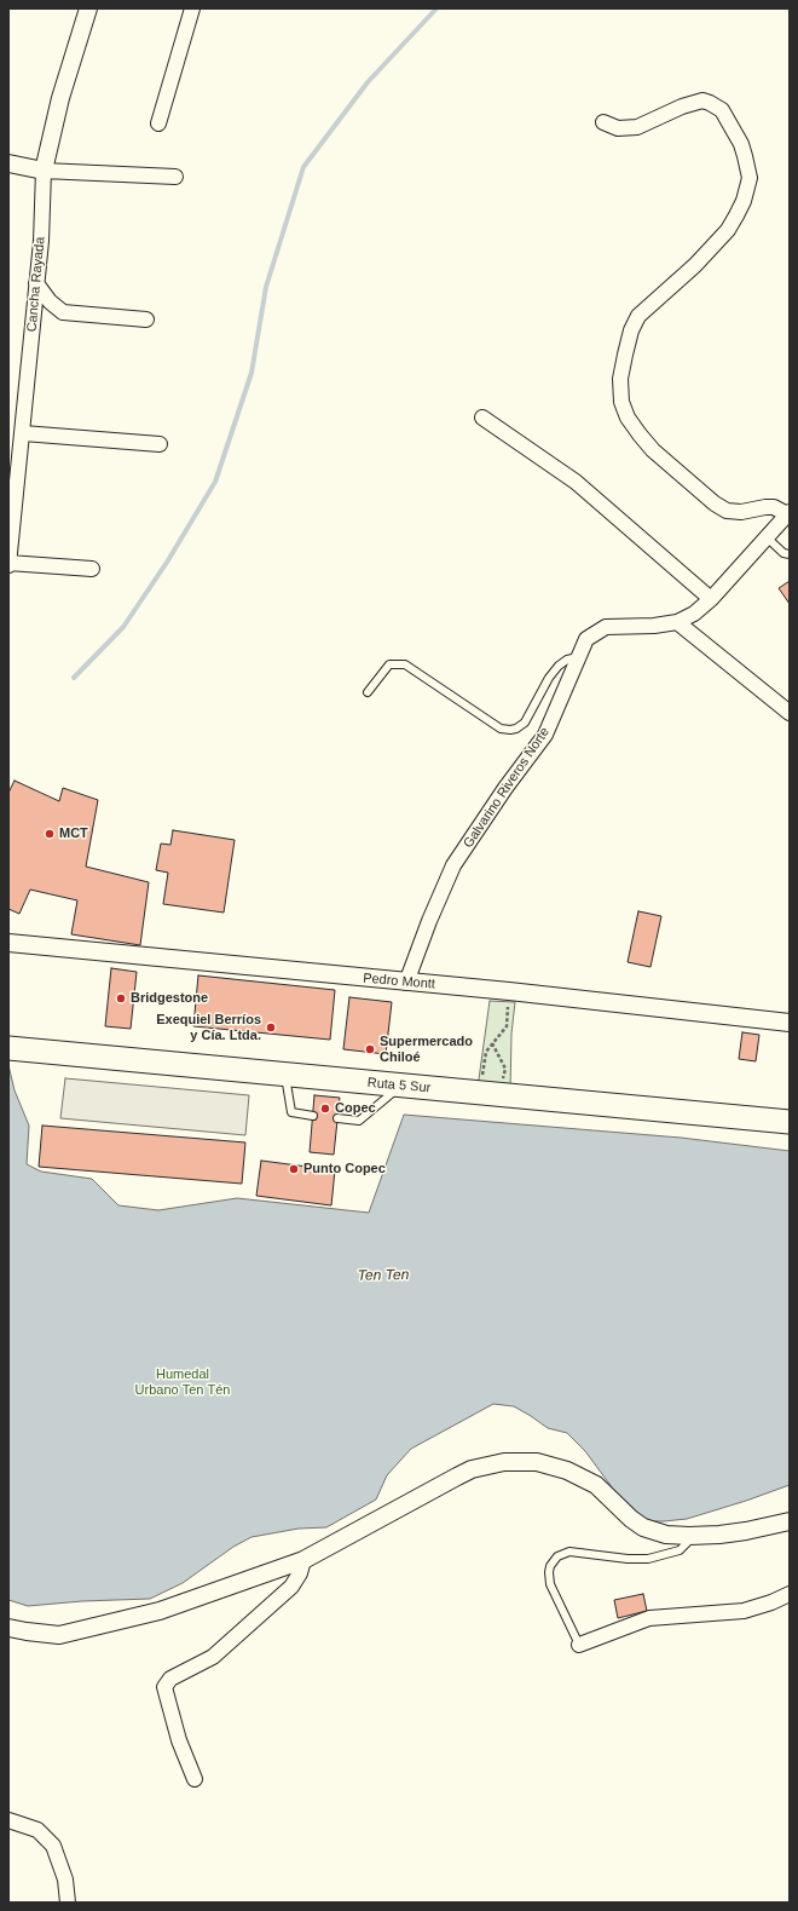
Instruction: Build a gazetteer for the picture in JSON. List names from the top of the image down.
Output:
{
  "streets": {
    "highway": ["Ruta 5 Sur"],
    "street": ["Cancha Rayada", "Galvarino Riveros Norte", "Pedro Montt"]
  },
  "crossings": [
    ["Galvarino Riveros Norte", "Pedro Montt"]
  ],
  "water": ["Ten Ten"],
  "parks": ["Humedal Urbano Ten Tén"],
  "places": [
    "MCT",
    "Bridgestone",
    "Exequiel Berríos y Cía. Ltda.",
    "Supermercado Chiloé",
    "Copec",
    "Punto Copec"
  ]
}
